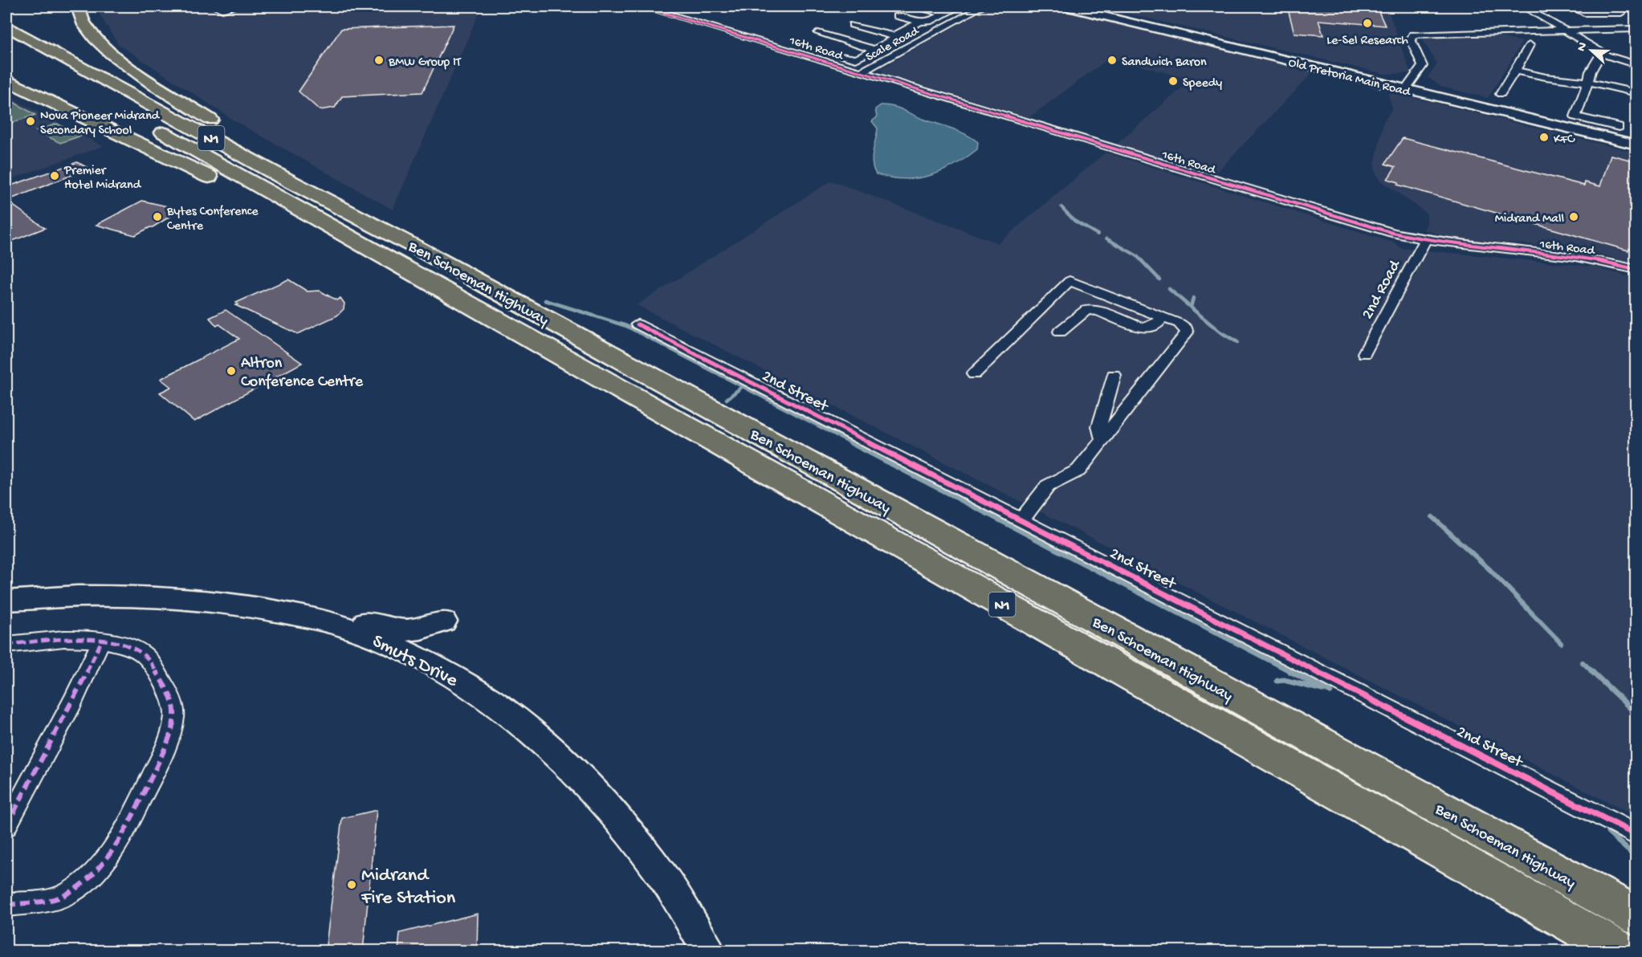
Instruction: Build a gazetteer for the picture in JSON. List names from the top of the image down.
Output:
{
  "streets": {
    "highway": ["N1", "Ben Schoeman Highway"],
    "main road": ["Old Pretoria Main Road", "Smuts Drive"],
    "street": [
      "Scale Road",
      "16th Road",
      "2nd Road",
      "2nd Street"
    ]
  },
  "crossings": [
    ["Scale Road", "16th Road"],
    ["16th Road", "2nd Road"]
  ],
  "places": [
    "Le-Sel Research",
    "BMW Group IT",
    "Sandwich Baron",
    "Speedy",
    "Nova Pioneer Midrand Secondary School",
    "KFC",
    "Premier Hotel Midrand",
    "Bytes Conference Centre",
    "Midrand Mall",
    "Altron Conference Centre",
    "Midrand Fire Station"
  ],
  "north": "left"
}
